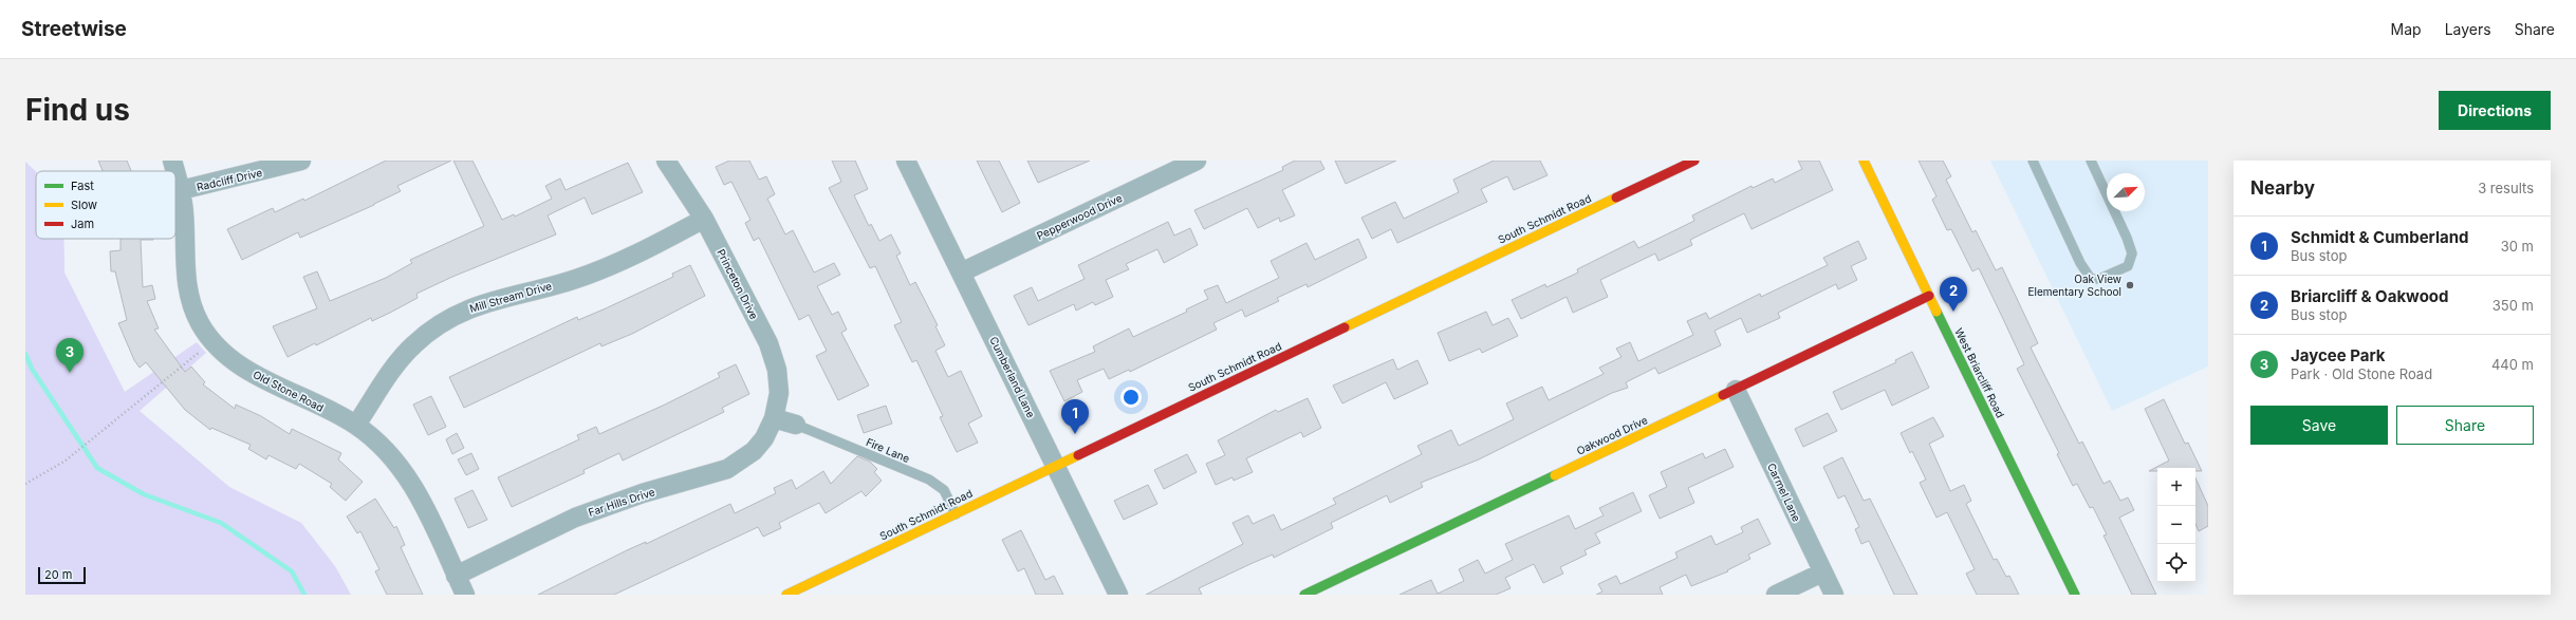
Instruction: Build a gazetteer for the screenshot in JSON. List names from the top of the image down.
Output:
{
  "streets": {
    "street": [
      "Radcliff Drive",
      "Pepperwood Drive",
      "South Schmidt Road",
      "Princeton Drive",
      "Mill Stream Drive",
      "West Briarcliff Road",
      "Cumberland Lane",
      "Old Stone Road",
      "Oakwood Drive",
      "Carmel Lane",
      "Far Hills Drive"
    ],
    "lane": ["Fire Lane"]
  },
  "crossings": [
    ["Radcliff Drive", "Old Stone Road"],
    ["Pepperwood Drive", "Cumberland Lane"],
    ["South Schmidt Road", "Cumberland Lane"],
    ["South Schmidt Road", "Fire Lane"],
    ["Princeton Drive", "Mill Stream Drive"],
    ["Princeton Drive", "Far Hills Drive"],
    ["Mill Stream Drive", "Old Stone Road"],
    ["West Briarcliff Road", "Oakwood Drive"],
    ["Old Stone Road", "Far Hills Drive"],
    ["Oakwood Drive", "Carmel Lane"]
  ],
  "places": ["Oak View Elementary School"],
  "legend": ["Fast", "Slow", "Jam"],
  "scale_bar": "20 m",
  "north": "top right",
  "page": {
    "header": "Streetwise",
    "nav": ["Map", "Layers", "Share"],
    "buttons": [
      "Directions",
      ["Save", "Share"]
    ],
    "title": "Find us",
    "heading": ["Nearby", "3 results"],
    "list": [
      {
        "mark": "1",
        "name": "Schmidt & Cumberland",
        "note": "Bus stop",
        "value": "30 m"
      },
      {
        "mark": "2",
        "name": "Briarcliff & Oakwood",
        "note": "Bus stop",
        "value": "350 m"
      },
      {
        "mark": "3",
        "name": "Jaycee Park",
        "note": "Park · Old Stone Road",
        "value": "440 m"
      }
    ],
    "pins": ["2", "3", "1"],
    "map_buttons": ["+", "−"],
    "scale": "20 m"
  }
}
